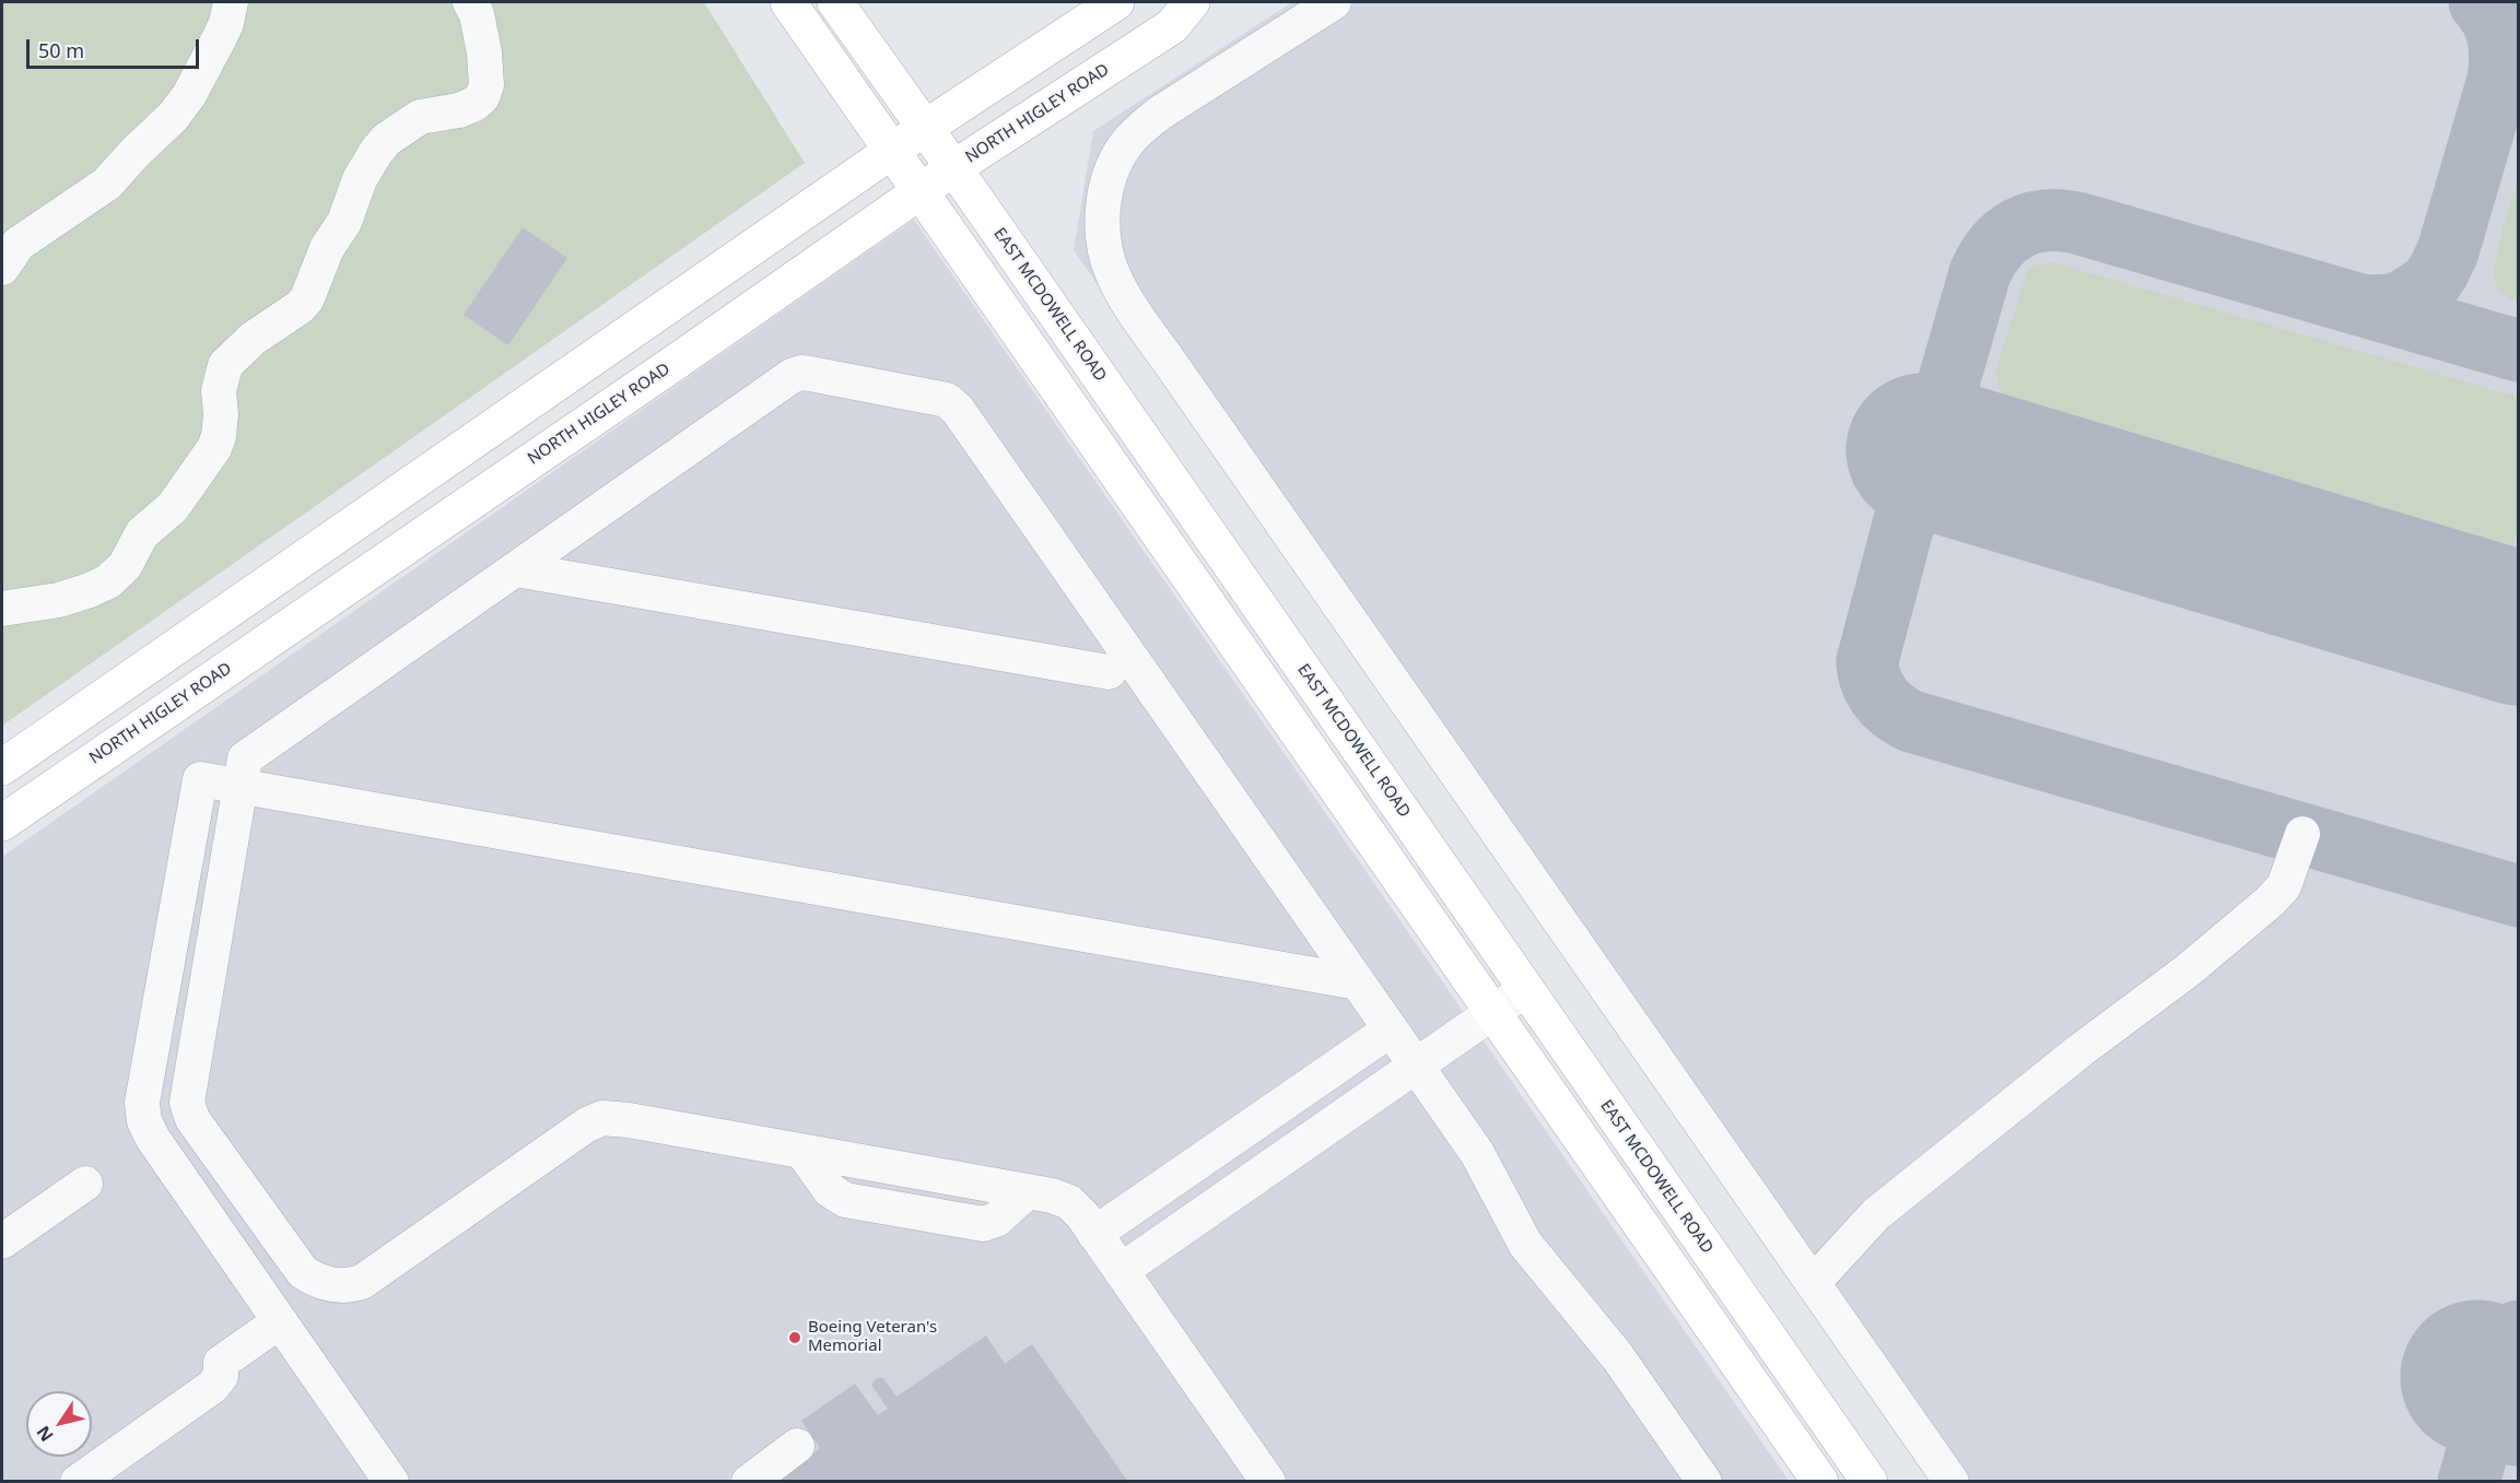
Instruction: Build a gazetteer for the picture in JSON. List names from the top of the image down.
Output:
{
  "streets": {
    "main road": ["NORTH HIGLEY ROAD", "EAST MCDOWELL ROAD"]
  },
  "crossings": [
    ["NORTH HIGLEY ROAD", "EAST MCDOWELL ROAD"]
  ],
  "places": ["Boeing Veteran's Memorial"],
  "scale_bar": "50 m",
  "north": "bottom left"
}
